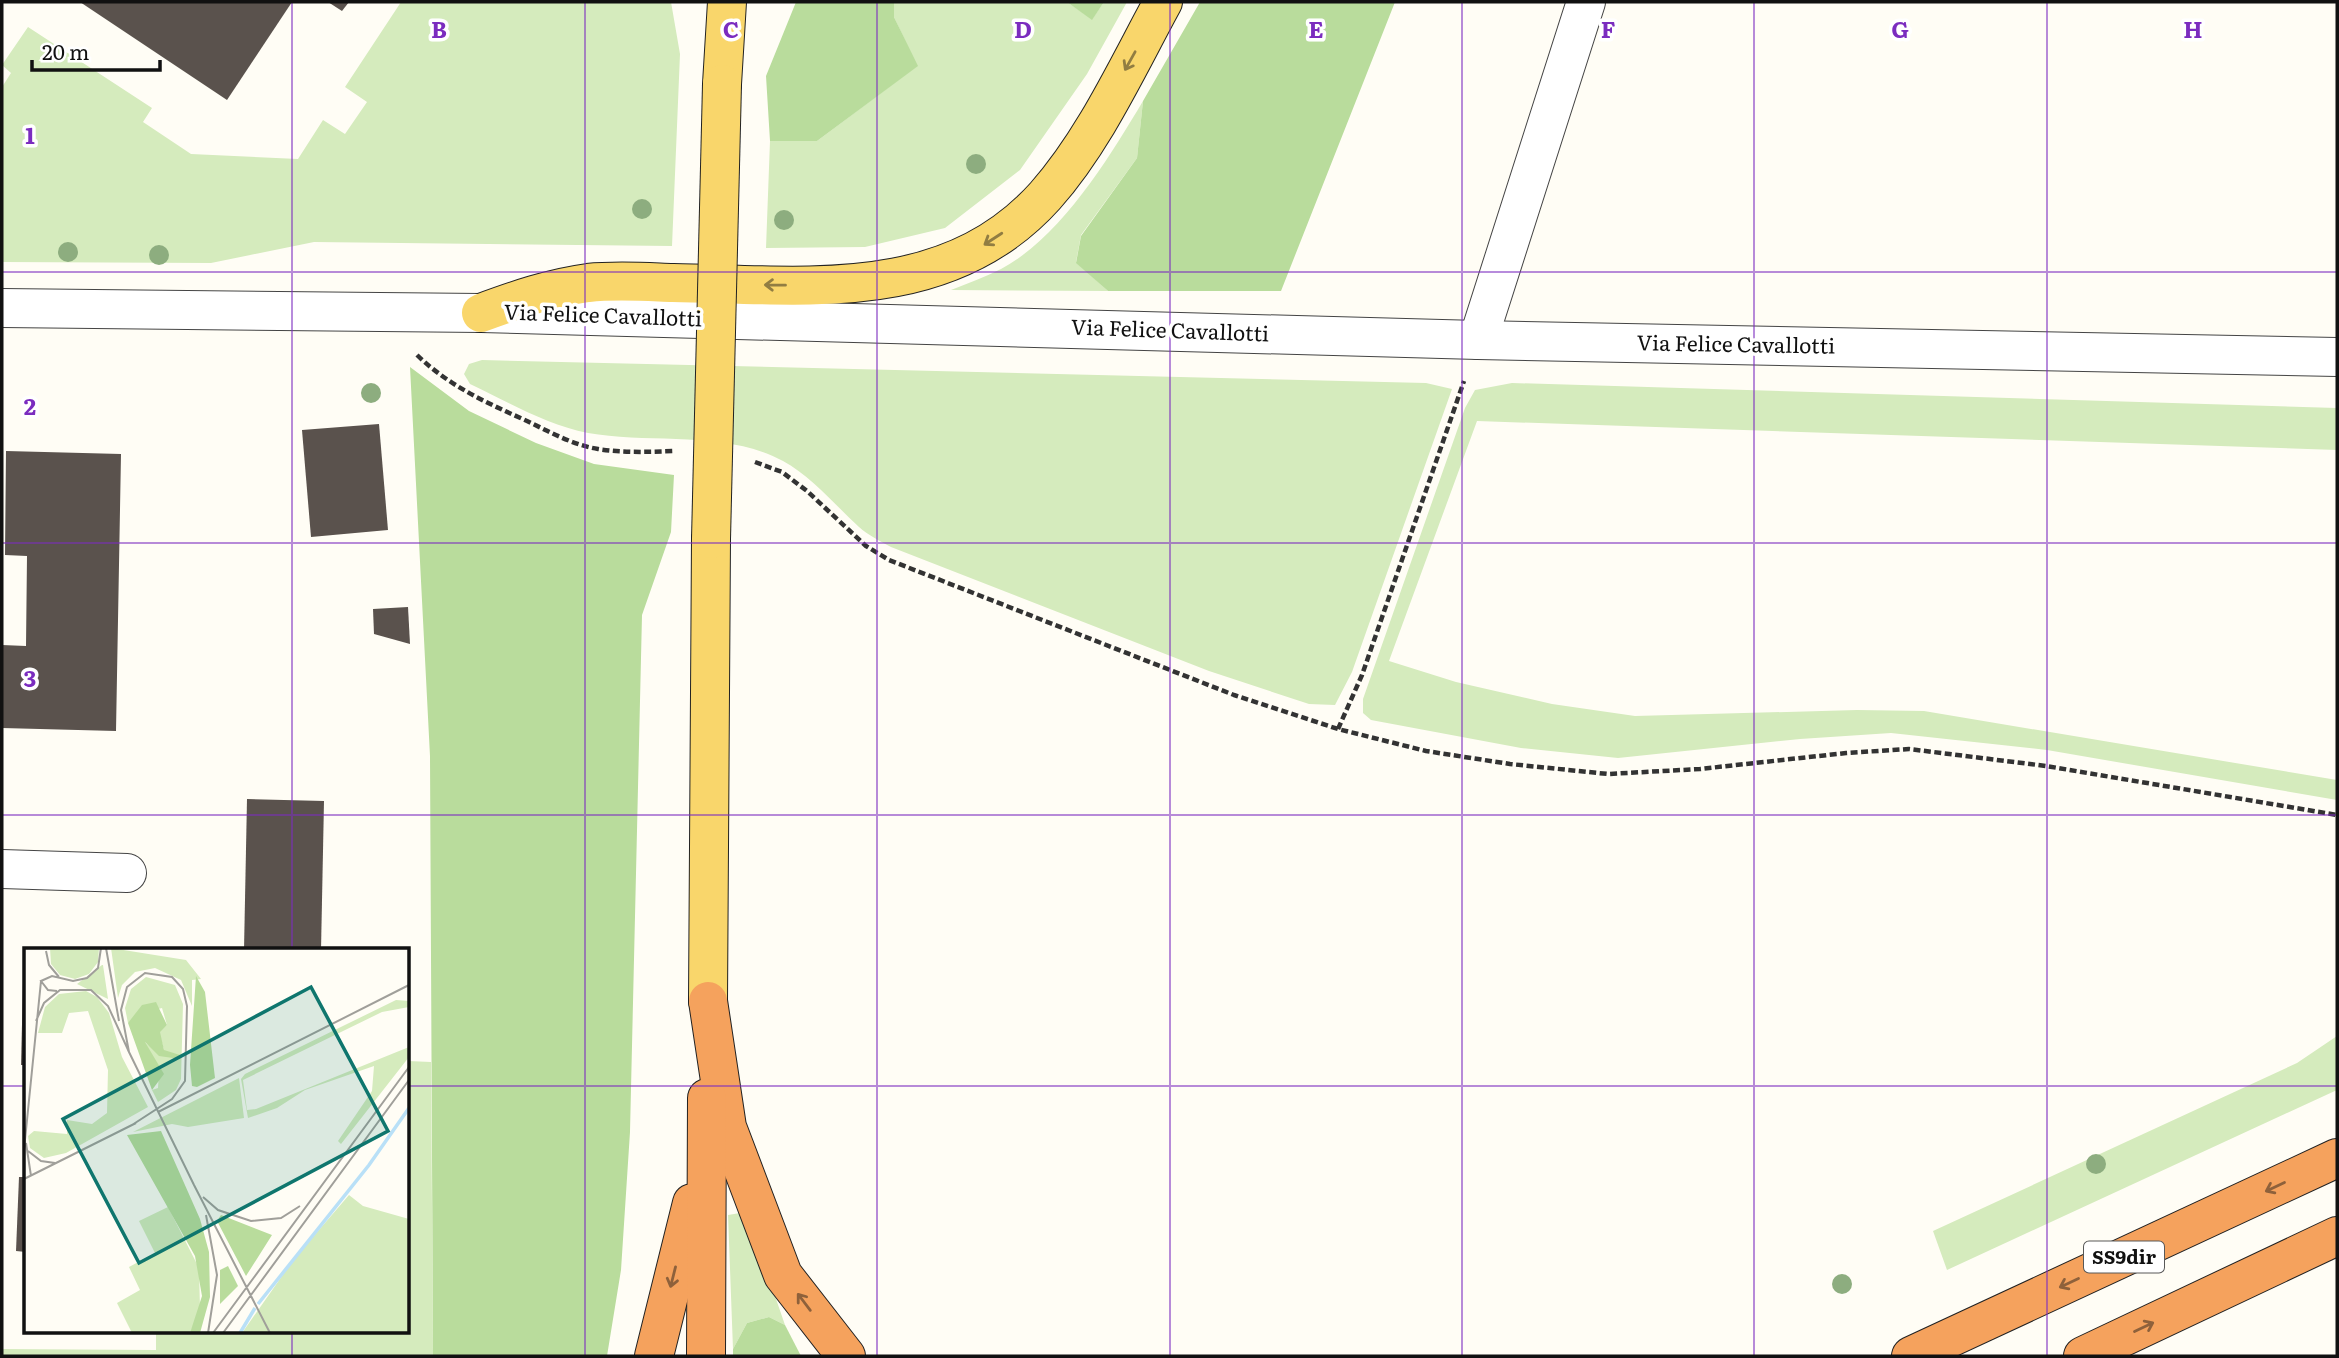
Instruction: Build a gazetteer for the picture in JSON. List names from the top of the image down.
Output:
{
  "streets": {
    "highway": ["SS9dir"],
    "street": ["Via Felice Cavallotti"]
  },
  "scale_bar": "20 m",
  "grid": {
    "columns": [
      "B",
      "C",
      "D",
      "E",
      "F",
      "G",
      "H"
    ],
    "rows": ["1", "2", "3"]
  }
}
